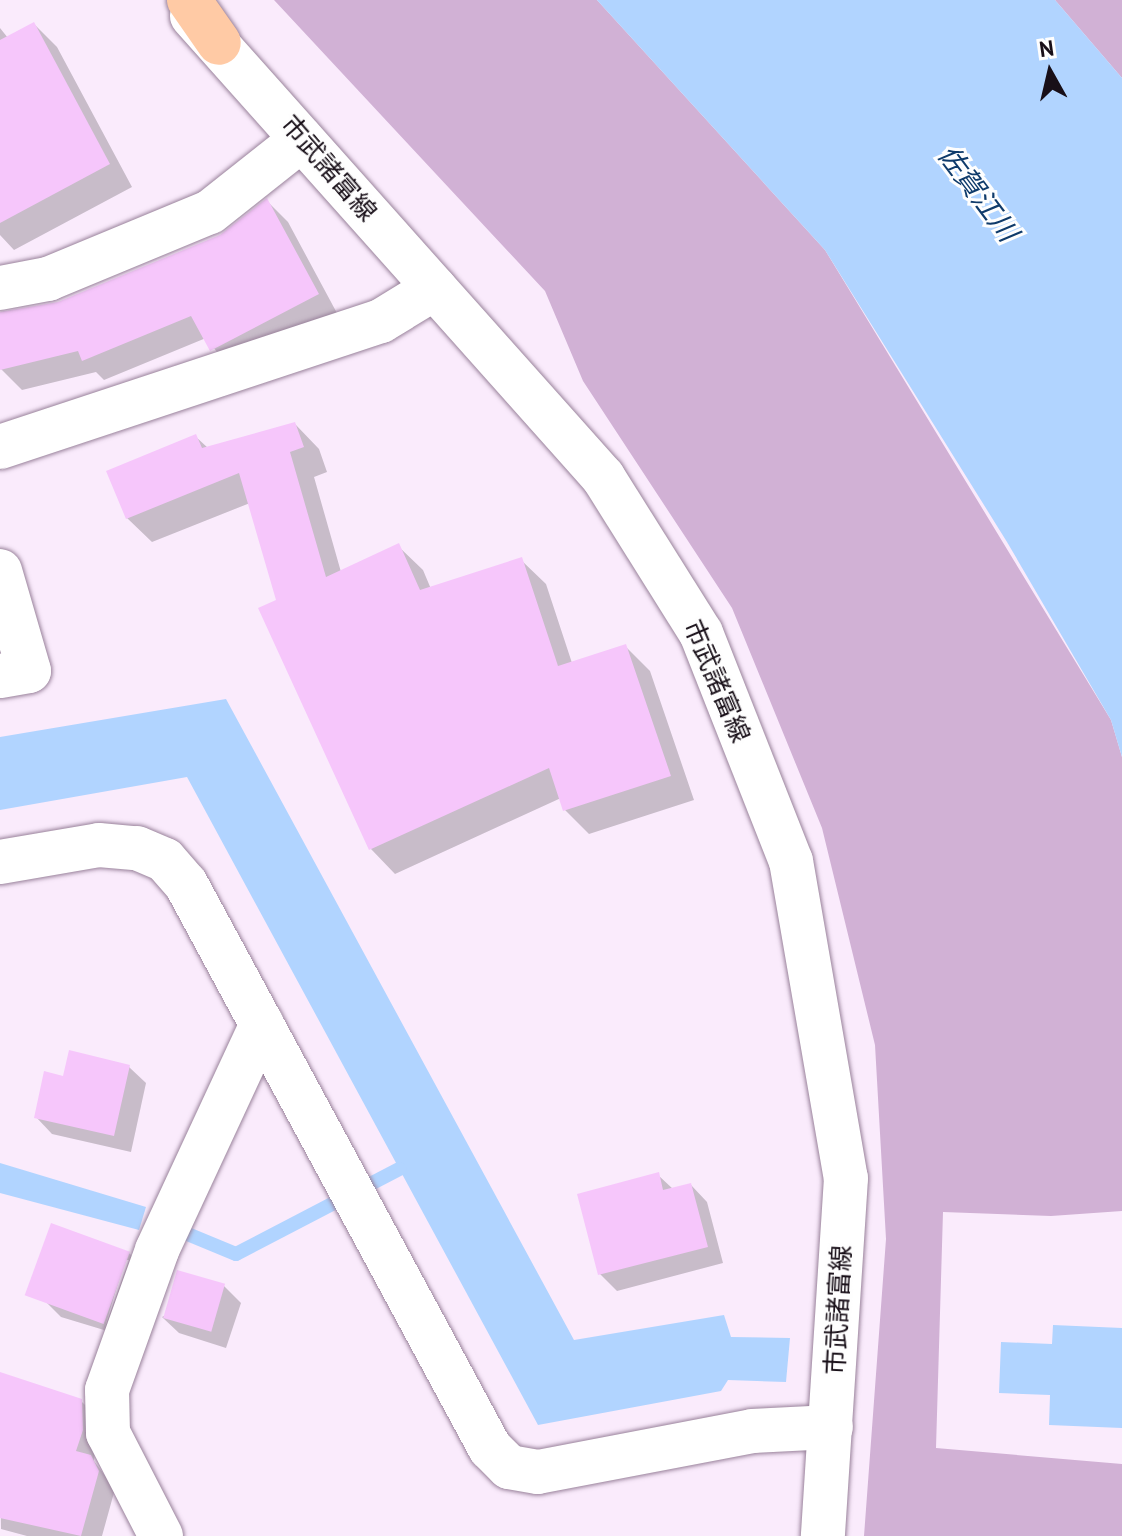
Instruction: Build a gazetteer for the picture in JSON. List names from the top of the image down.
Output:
{
  "streets": {
    "street": ["市武諸富線"]
  },
  "water": ["佐賀江川"],
  "north": "top"
}
